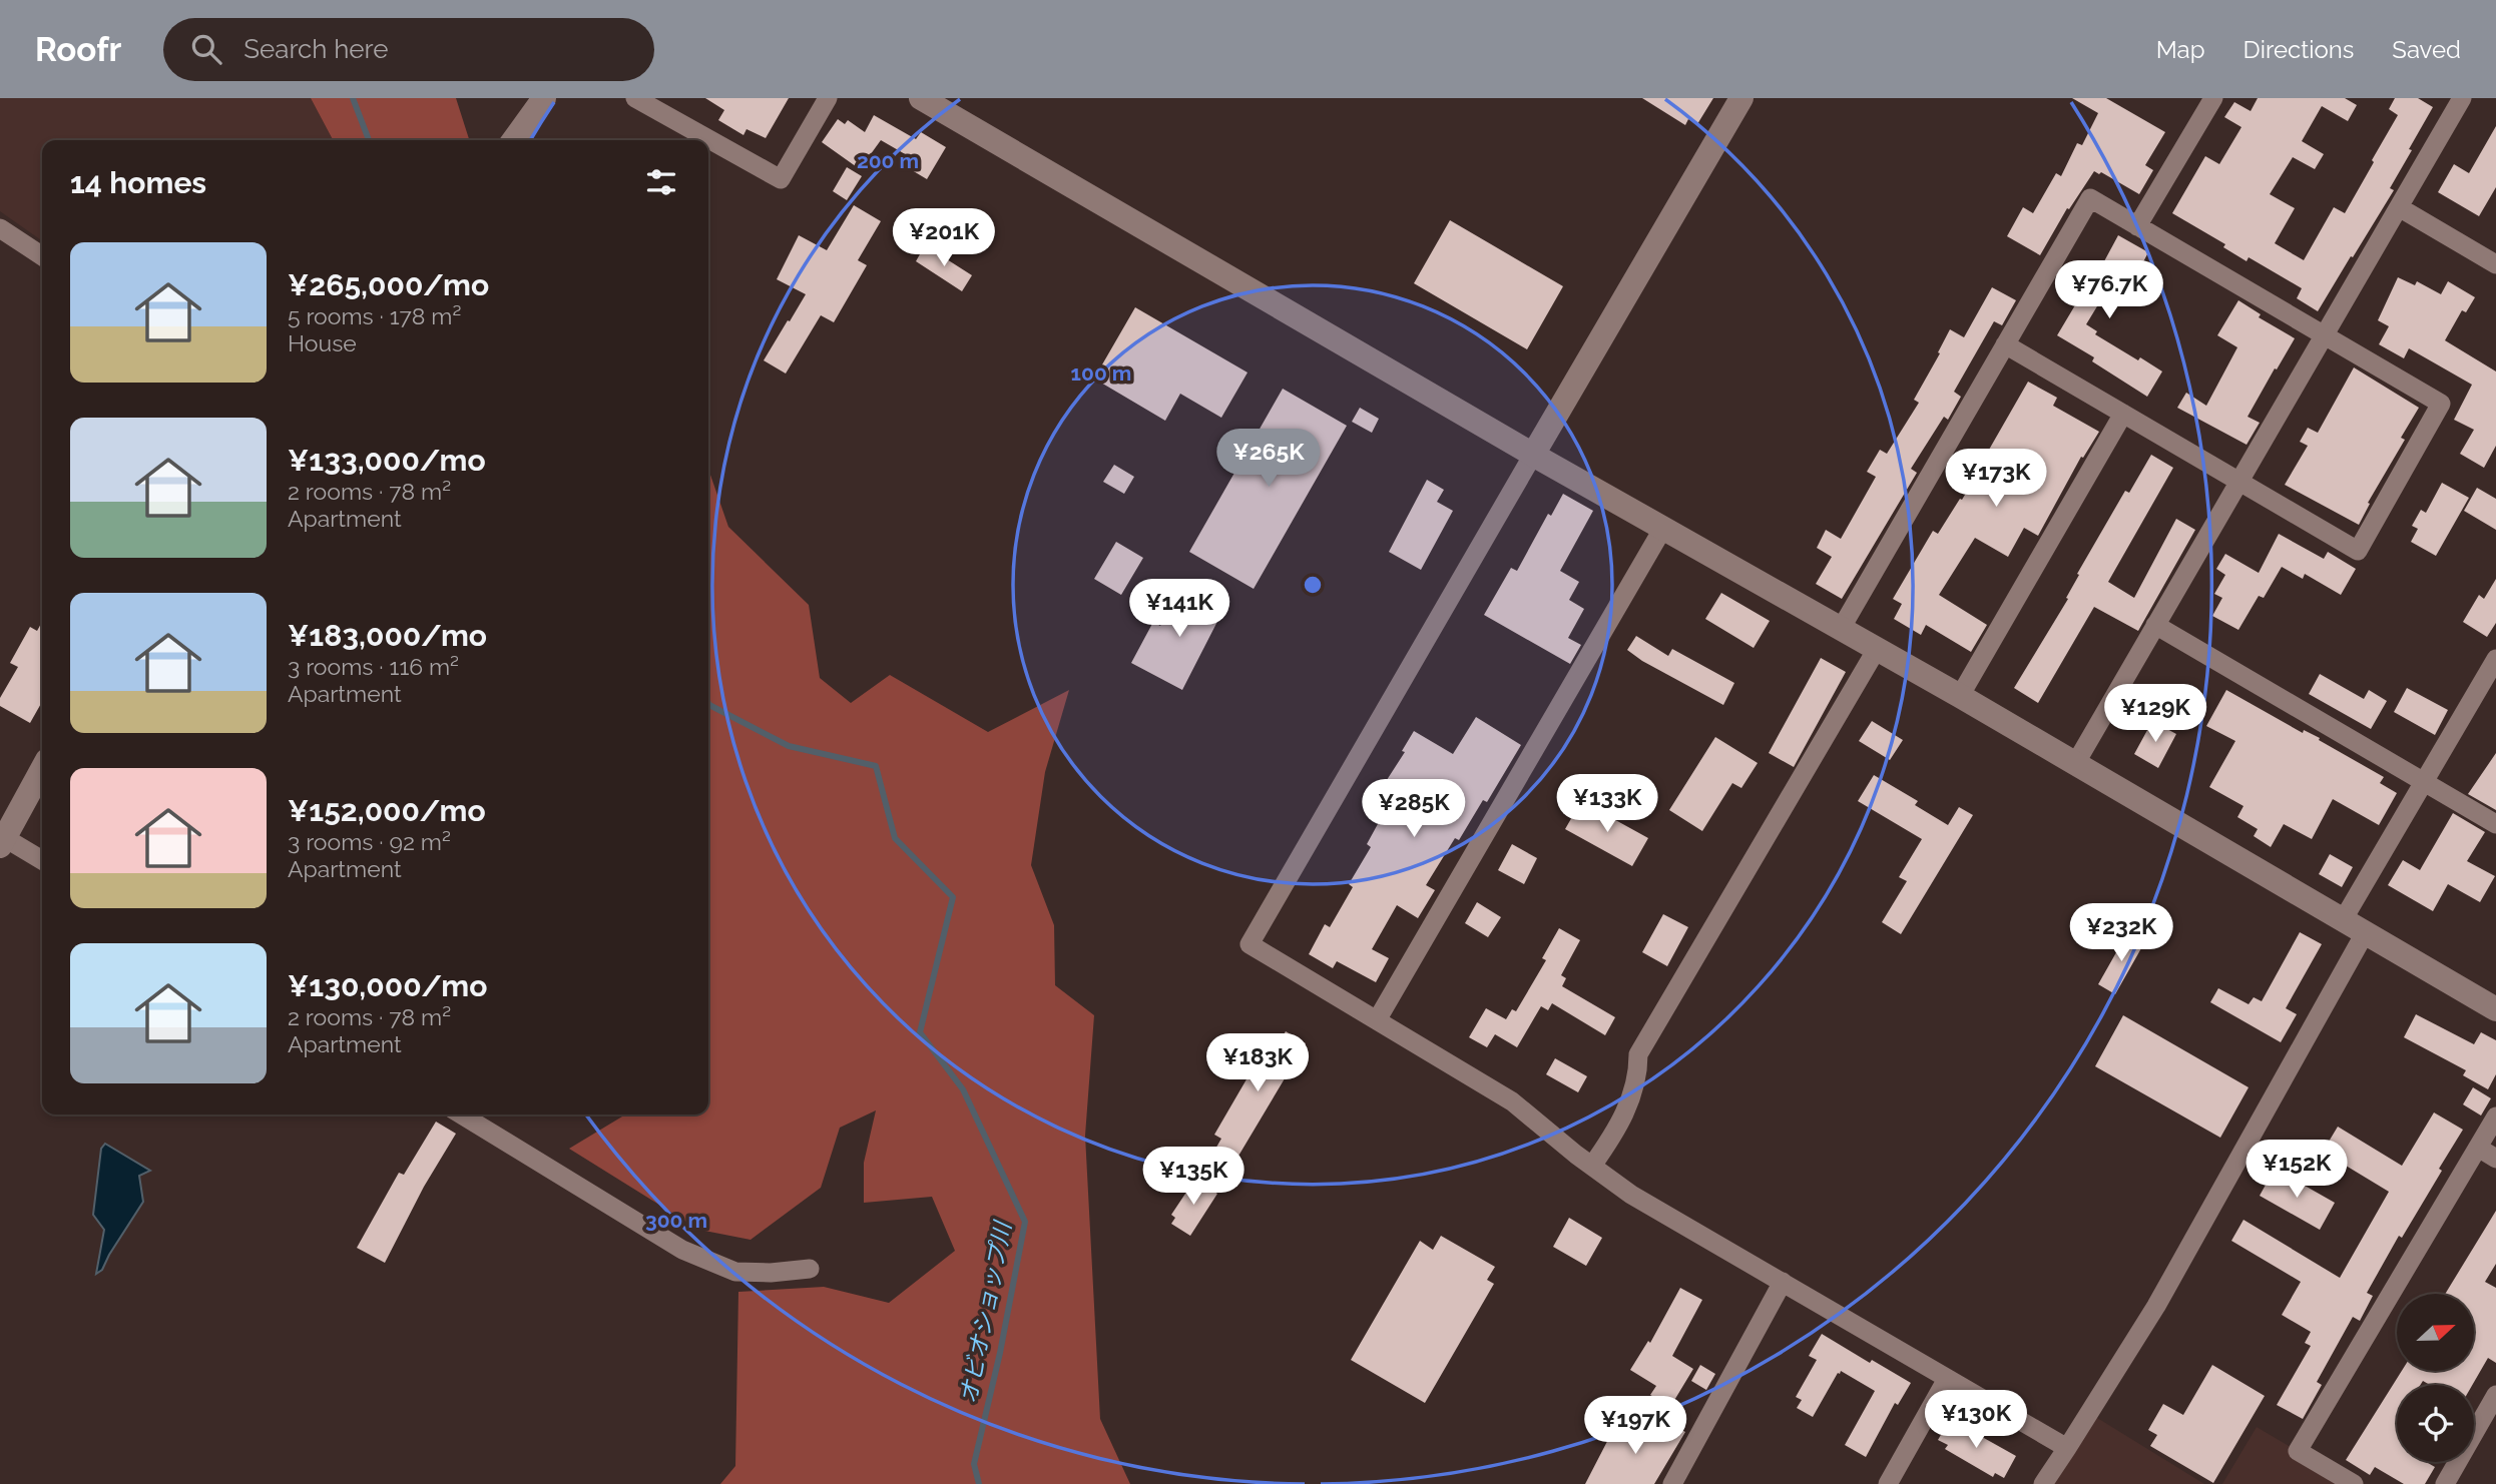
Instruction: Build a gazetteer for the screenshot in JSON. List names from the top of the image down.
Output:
{
  "water": ["オビオショップ川"],
  "north": "right",
  "page": {
    "header": "Roofr",
    "search": "Search here",
    "nav": ["Map", "Directions", "Saved"],
    "heading": "14 homes",
    "price": [
      "¥201K",
      "¥76.7K",
      "¥265K",
      "¥173K",
      "¥141K",
      "¥129K",
      "¥133K",
      "¥285K",
      "¥232K",
      "¥183K",
      "¥152K",
      "¥135K",
      "¥130K",
      "¥197K"
    ],
    "list": [
      {
        "name": "¥265,000/mo",
        "note": "5 rooms · 178 m² · House"
      },
      {
        "name": "¥133,000/mo",
        "note": "2 rooms · 78 m² · Apartment"
      },
      {
        "name": "¥183,000/mo",
        "note": "3 rooms · 116 m² · Apartment"
      },
      {
        "name": "¥152,000/mo",
        "note": "3 rooms · 92 m² · Apartment"
      },
      {
        "name": "¥130,000/mo",
        "note": "2 rooms · 78 m² · Apartment"
      }
    ]
  },
  "rings": ["200 m", "100 m", "300 m"]
}
